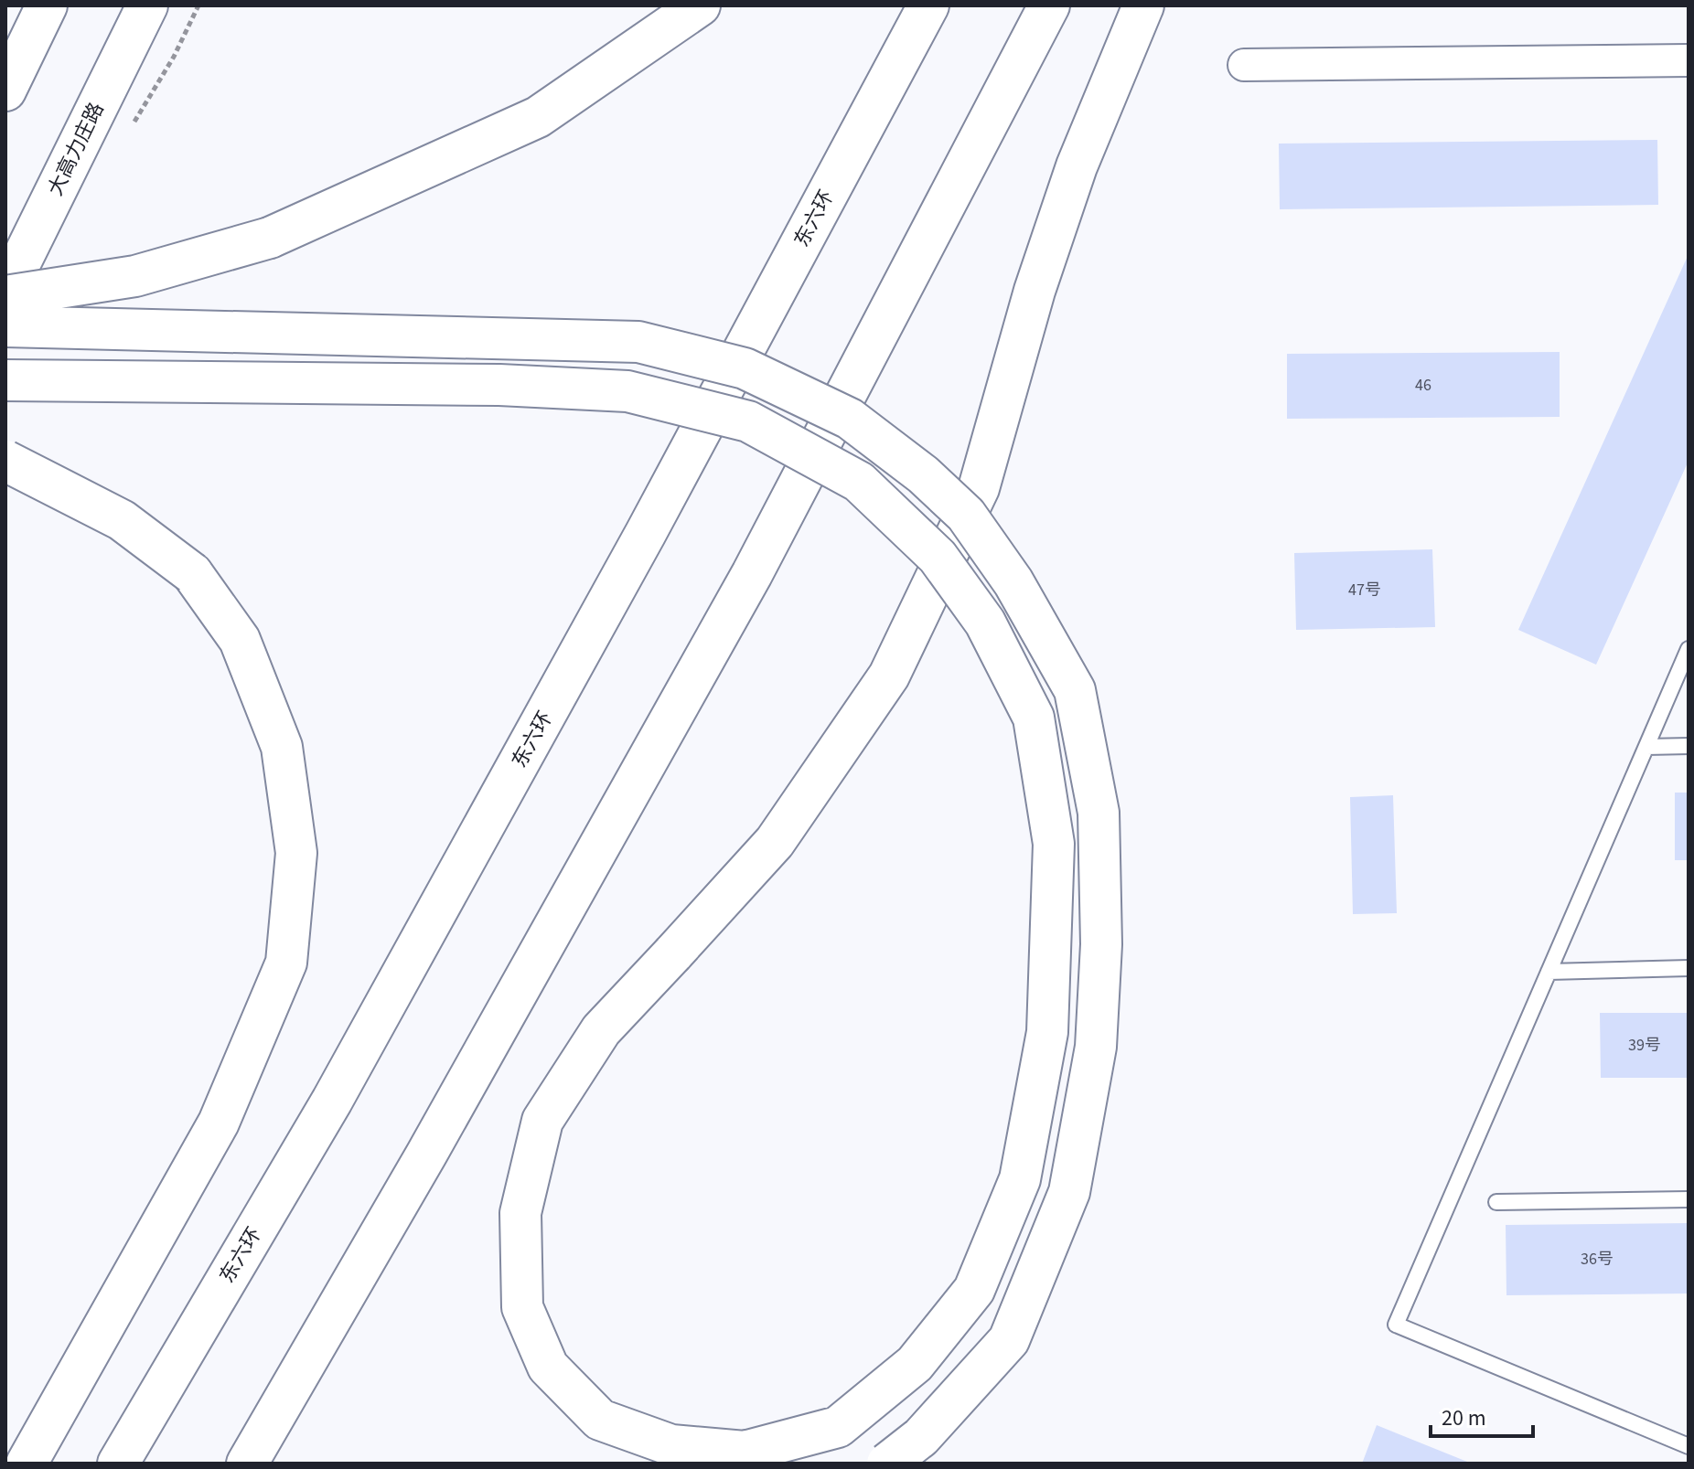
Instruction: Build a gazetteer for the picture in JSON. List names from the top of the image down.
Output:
{
  "streets": {
    "main road": ["大高力庄路", "东六环"]
  },
  "house_numbers": [
    "46",
    "47号",
    "39号",
    "36号"
  ],
  "scale_bar": "20 m"
}
